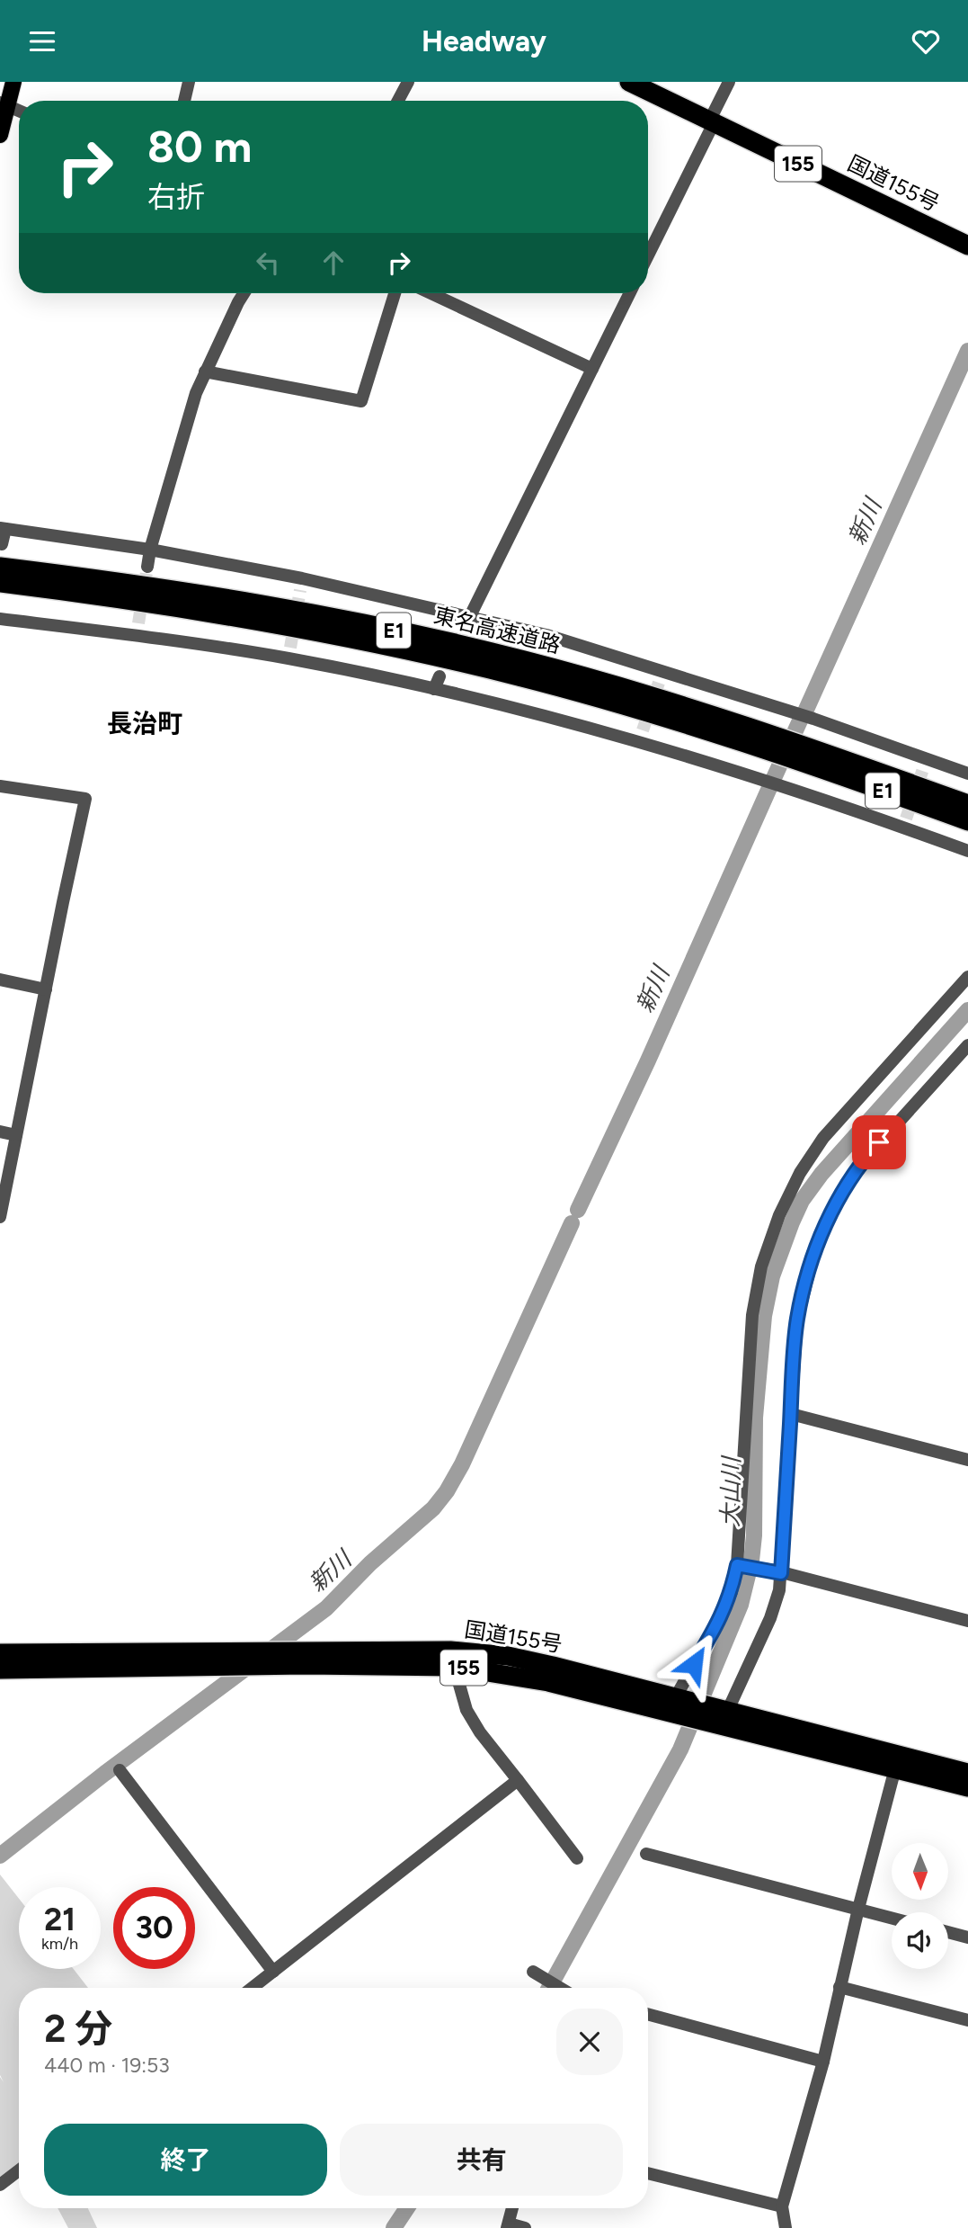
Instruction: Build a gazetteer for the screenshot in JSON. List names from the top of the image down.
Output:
{
  "streets": {
    "highway": [
      "155",
      "国道155号",
      "E1",
      "東名高速道路"
    ]
  },
  "districts": ["長治町"],
  "water": ["新川", "大山川"],
  "north": "bottom",
  "page": {
    "header": "Headway",
    "turn": ["80 m", "右折"],
    "speed": "21 km/h",
    "limit": "30",
    "heading": ["2 分", "440 m · 19:53"],
    "buttons": ["終了", "共有"]
  }
}
